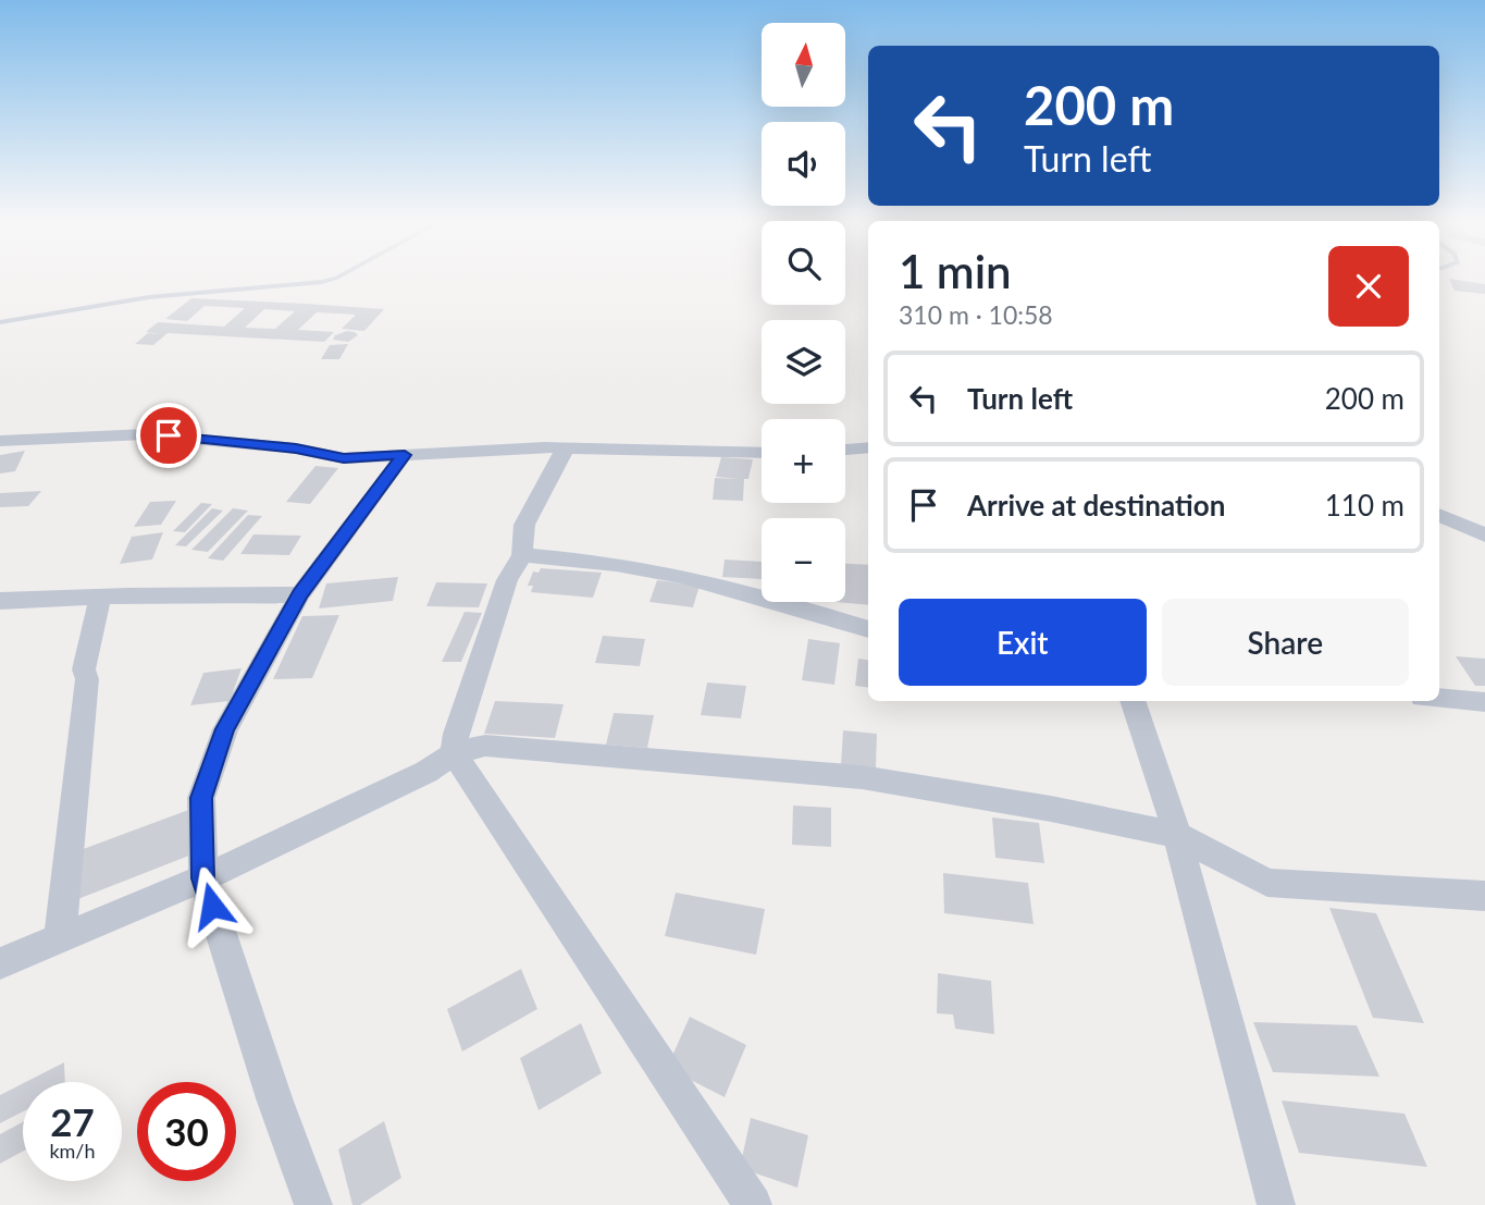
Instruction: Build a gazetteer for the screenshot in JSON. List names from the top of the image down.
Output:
{
  "north": "top",
  "page": {
    "map_buttons": ["+", "−"],
    "turn": ["200 m", "Turn left"],
    "heading": ["1 min", "310 m · 10:58"],
    "list": [
      {
        "name": "Turn left",
        "value": "200 m"
      },
      {
        "name": "Arrive at destination",
        "value": "110 m"
      }
    ],
    "buttons": ["Exit", "Share"],
    "speed": "27 km/h",
    "limit": "30"
  }
}
